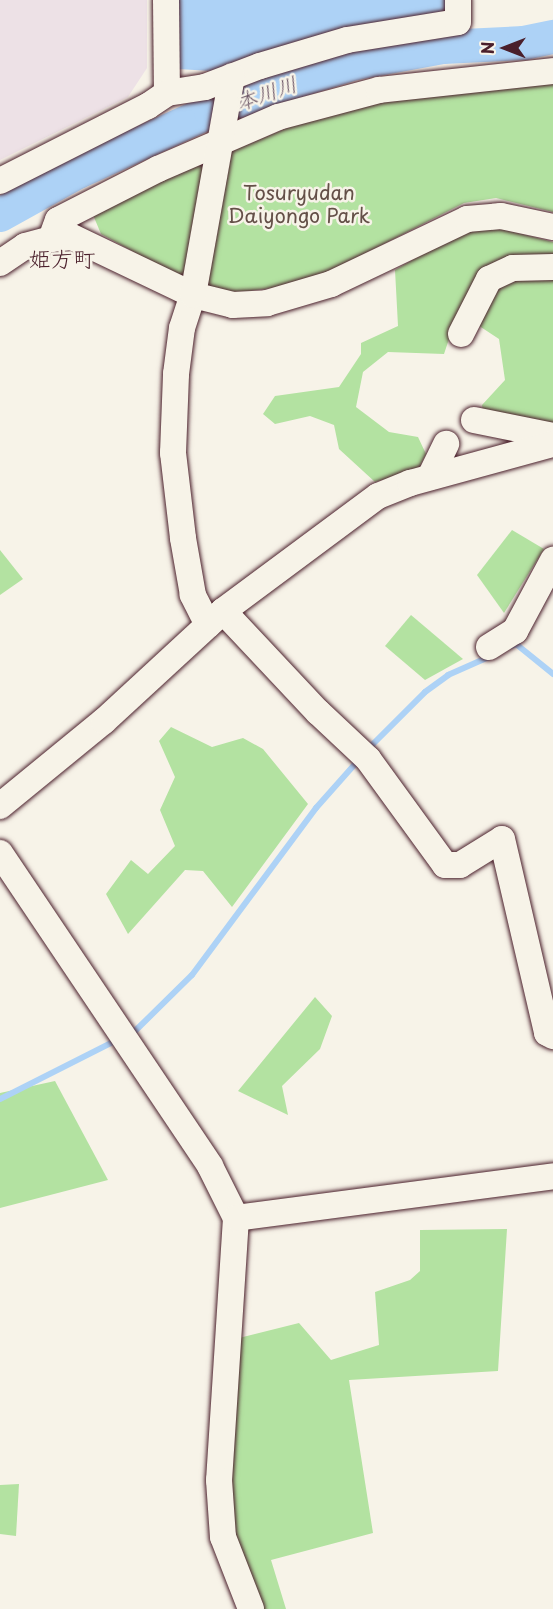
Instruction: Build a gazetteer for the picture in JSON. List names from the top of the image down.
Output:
{
  "districts": ["姫方町"],
  "water": ["本川川"],
  "parks": ["Tosuryudan Daiyongo Park"],
  "north": "left"
}
